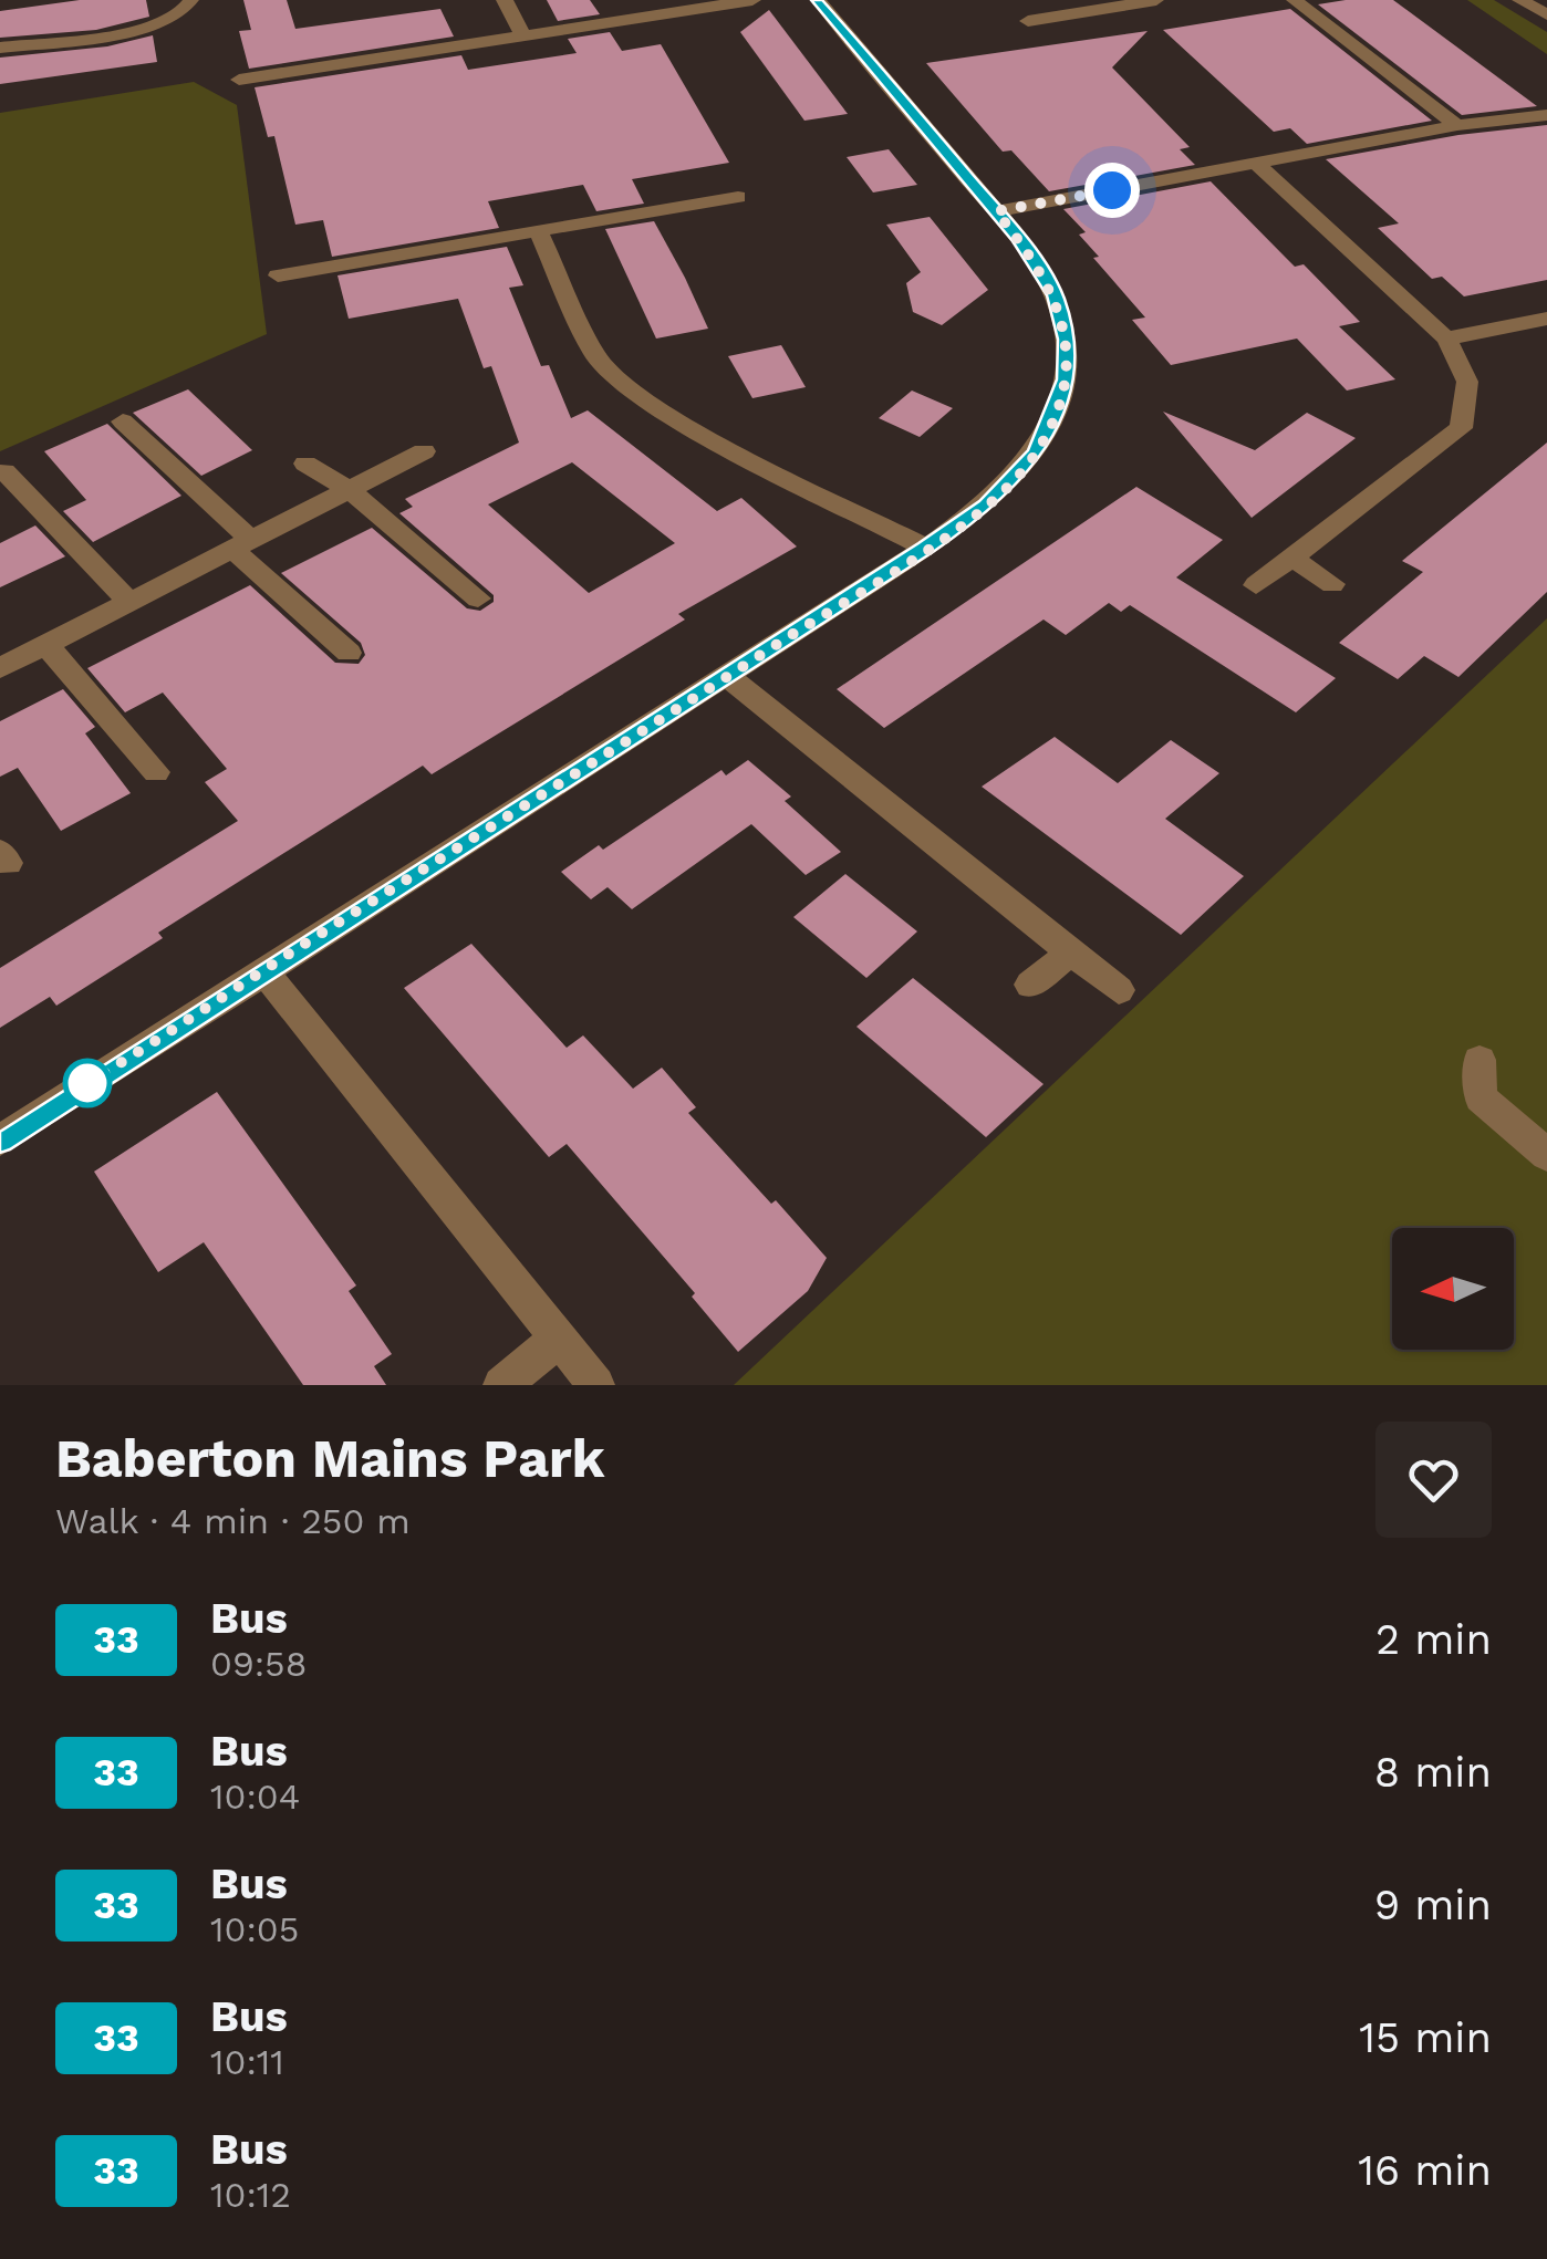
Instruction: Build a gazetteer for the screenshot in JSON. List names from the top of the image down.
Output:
{
  "lines": ["bus line 33"],
  "north": "left",
  "page": {
    "heading": ["Baberton Mains Park", "Walk · 4 min · 250 m"],
    "list": [
      {
        "mark": "33",
        "name": "Bus",
        "note": "09:58",
        "value": "2 min"
      },
      {
        "mark": "33",
        "name": "Bus",
        "note": "10:04",
        "value": "8 min"
      },
      {
        "mark": "33",
        "name": "Bus",
        "note": "10:05",
        "value": "9 min"
      },
      {
        "mark": "33",
        "name": "Bus",
        "note": "10:11",
        "value": "15 min"
      },
      {
        "mark": "33",
        "name": "Bus",
        "note": "10:12",
        "value": "16 min"
      }
    ]
  }
}
